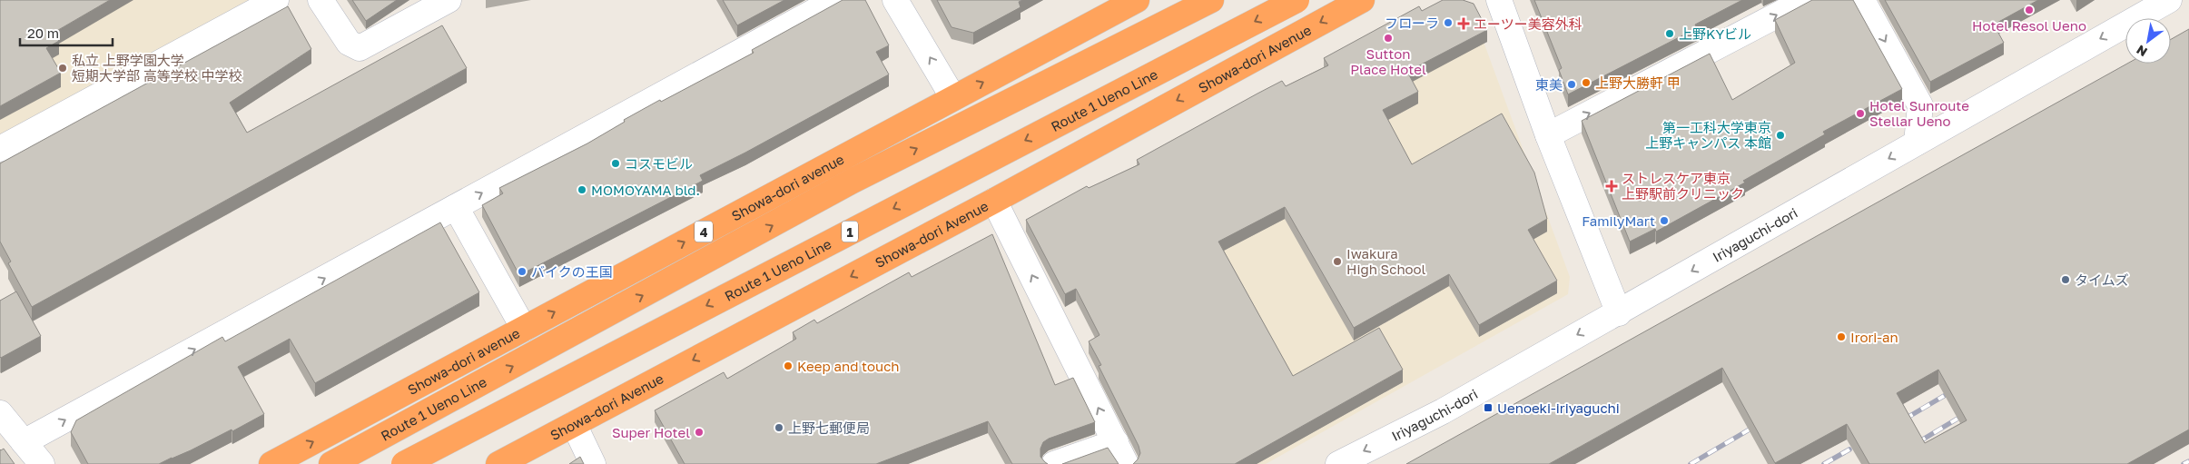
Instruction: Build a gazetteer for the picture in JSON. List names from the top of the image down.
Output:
{
  "streets": {
    "highway": [
      "Showa-dori Avenue",
      "Route 1 Ueno Line",
      "Showa-dori avenue",
      "4",
      "1"
    ],
    "street": ["Iriyaguchi-dori"]
  },
  "one_way": ["Showa-dori Avenue", "Showa-dori avenue"],
  "places": {
    "other": [
      "Hotel Resol Ueno",
      "フローラ",
      "上野KYビル",
      "Sutton Place Hotel",
      "私立 上野学園大学 短期大学部 高等学校 中学校",
      "上野大勝軒 甲",
      "東美",
      "Hotel Sunroute Stellar Ueno",
      "第一工科大学東京 上野キャンパス 本館",
      "コスモビル",
      "MOMOYAMA bld.",
      "FamilyMart",
      "Iwakura High School",
      "バイクの王国",
      "タイムズ",
      "Irori-an",
      "Keep and touch",
      "上野七郵便局",
      "Super Hotel"
    ],
    "health": ["エーツー美容外科", "ストレスケア東京 上野駅前クリニック"],
    "transit": ["Uenoeki-iriyaguchi"]
  },
  "scale_bar": "20 m",
  "north": "bottom left"
}
